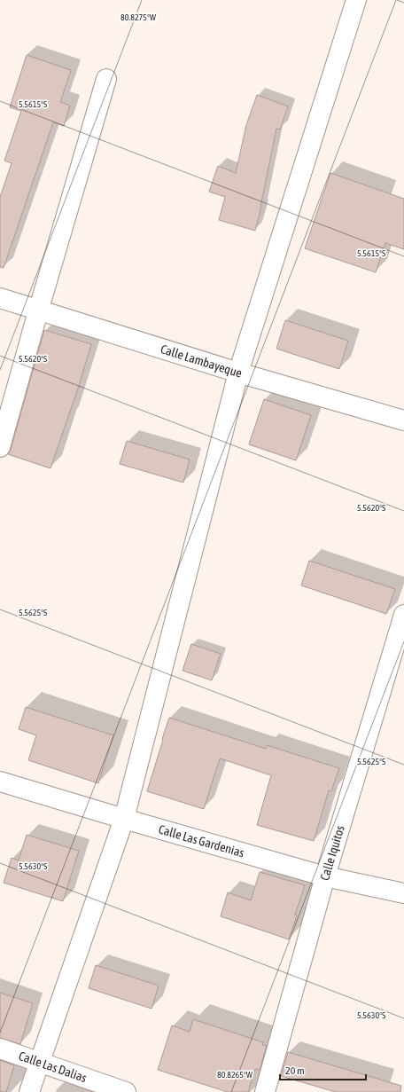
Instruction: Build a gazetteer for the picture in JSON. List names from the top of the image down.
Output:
{
  "streets": {
    "street": [
      "Calle Lambayeque",
      "Calle Las Gardenias",
      "Calle Iquitos",
      "Calle Las Dalias"
    ]
  },
  "crossings": [
    ["Calle Las Gardenias", "Calle Iquitos"]
  ],
  "scale_bar": "20 m",
  "coordinates": [
    "80.8275°W",
    "5.5615°S",
    "5.5620°S",
    "5.5625°S",
    "5.5630°S",
    "80.8265°W"
  ]
}
